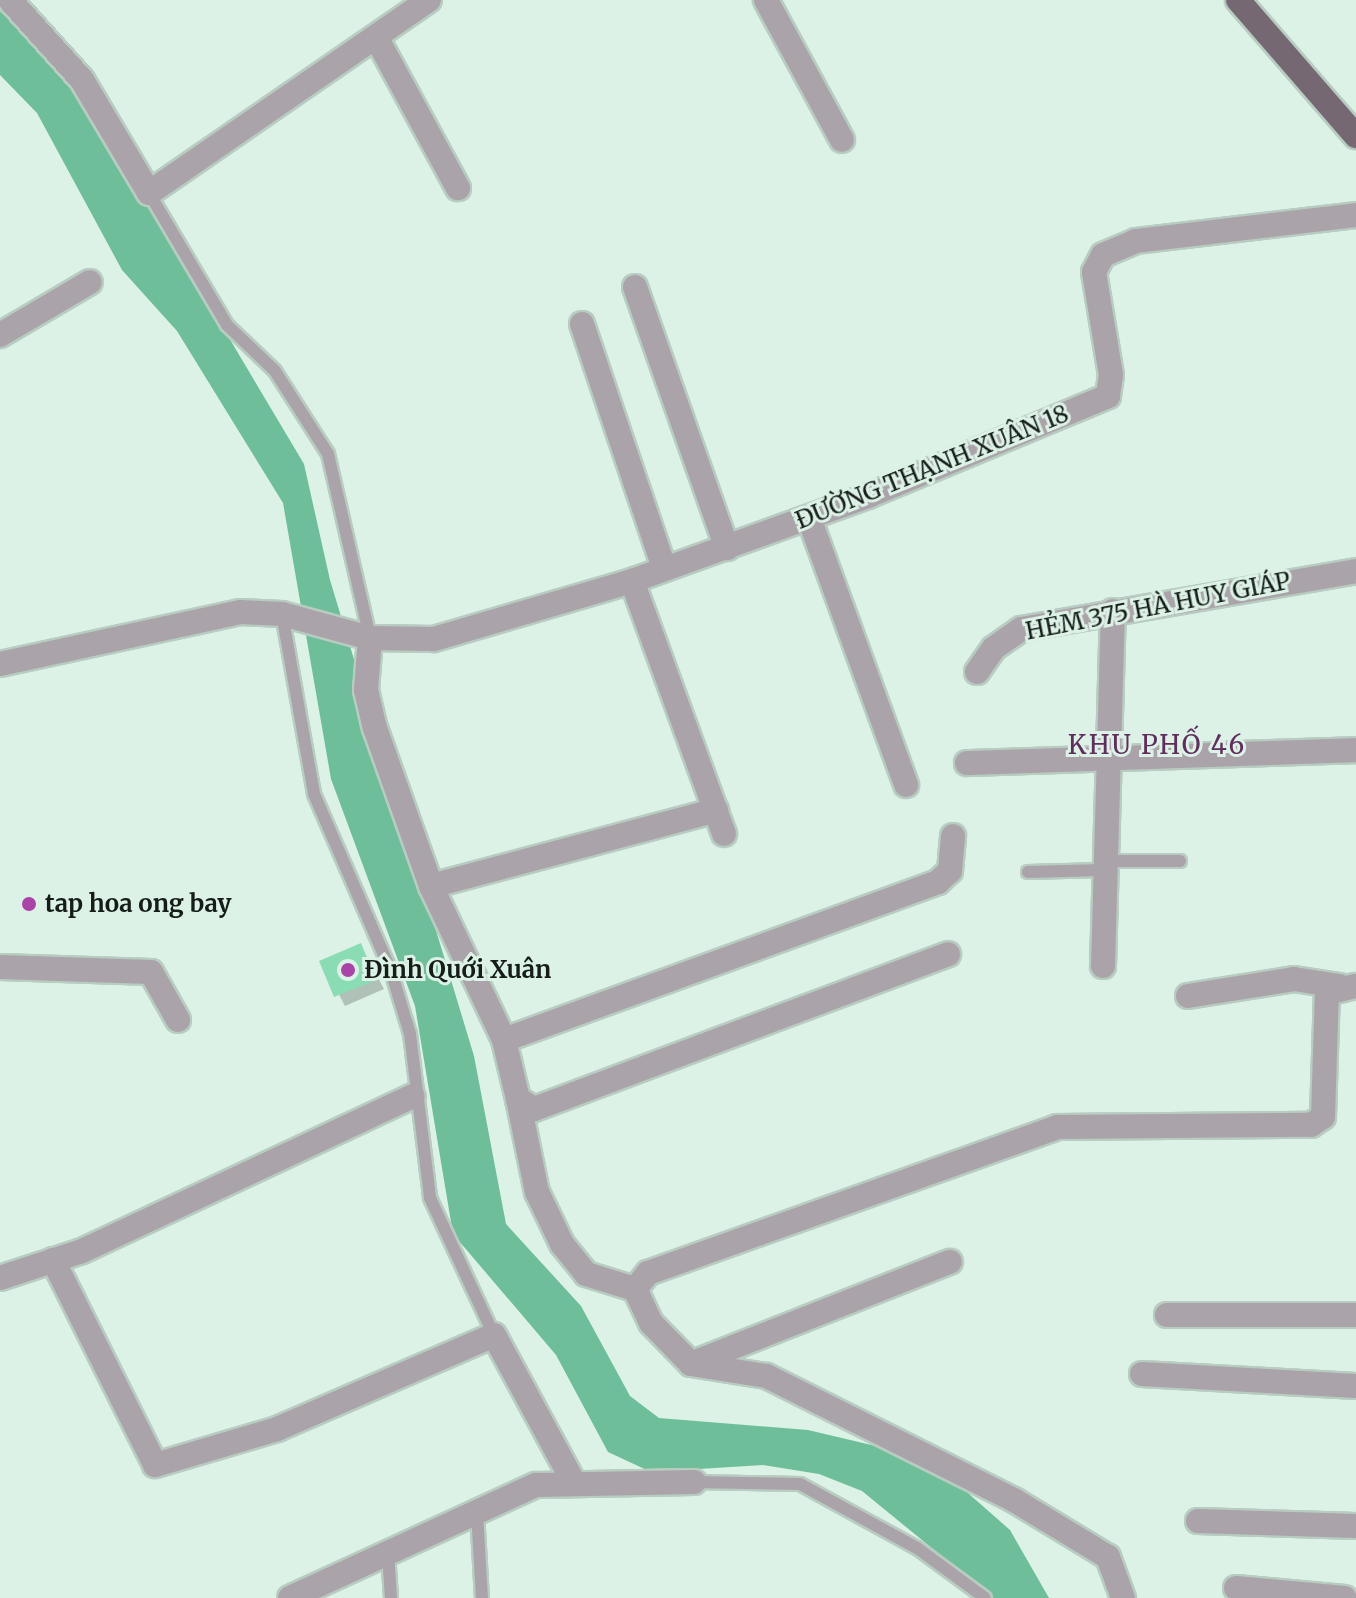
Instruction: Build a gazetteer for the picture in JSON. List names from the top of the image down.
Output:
{
  "streets": {
    "street": ["ĐƯỜNG THẠNH XUÂN 18", "HẺM 375 HÀ HUY GIÁP"]
  },
  "districts": ["KHU PHỐ 46"],
  "places": ["tap hoa ong bay", "Đình Quới Xuân"]
}
